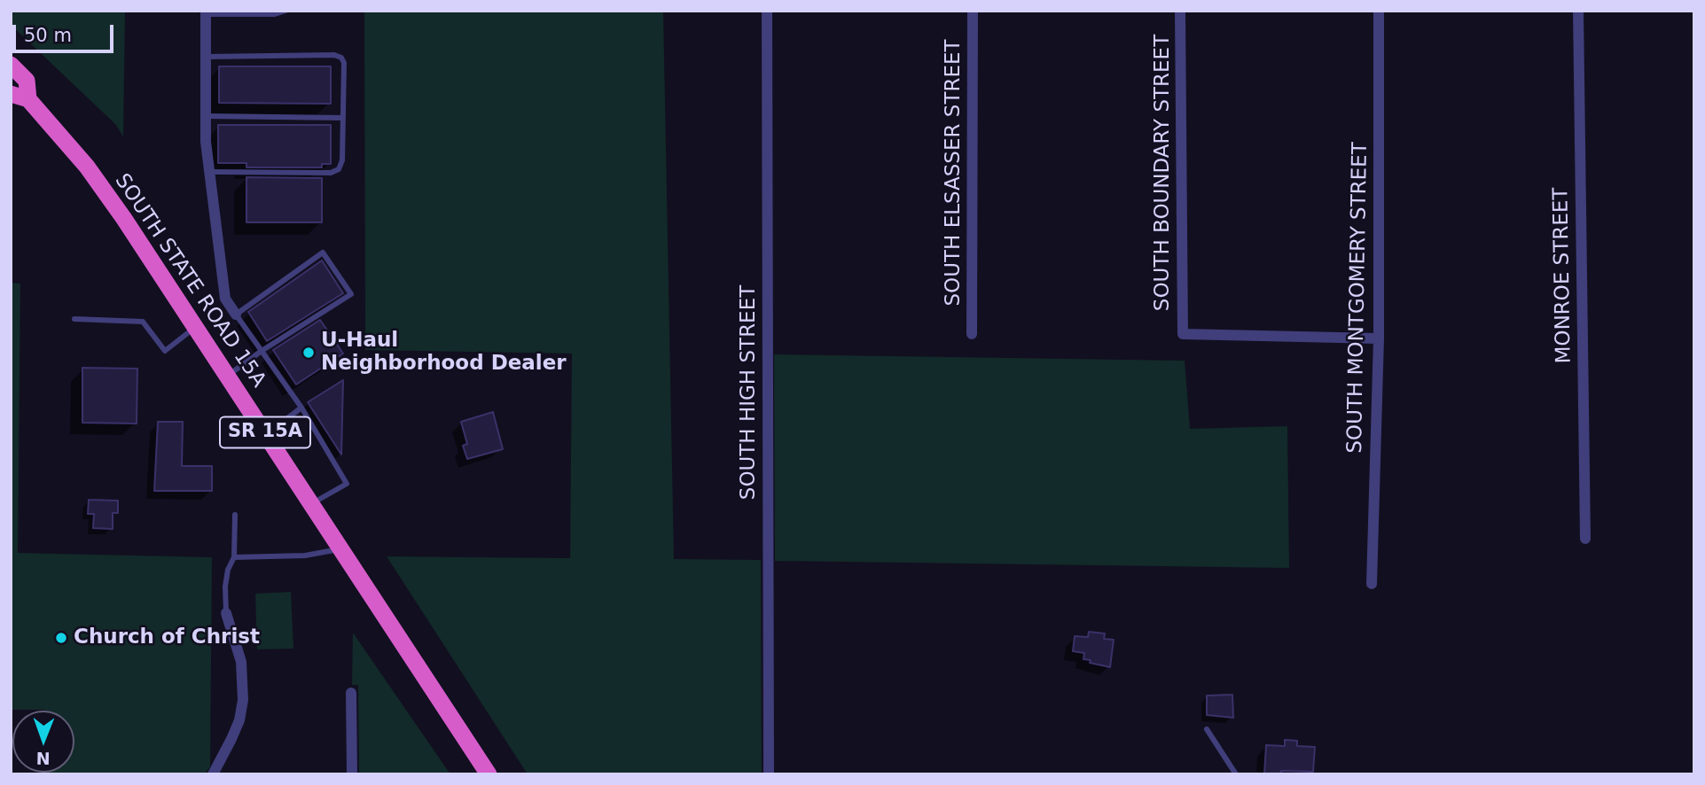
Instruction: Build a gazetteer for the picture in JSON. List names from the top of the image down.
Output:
{
  "streets": {
    "highway": ["SOUTH STATE ROAD 15A", "SR 15A"],
    "street": [
      "SOUTH ELSASSER STREET",
      "SOUTH BOUNDARY STREET",
      "MONROE STREET",
      "SOUTH MONTGOMERY STREET",
      "SOUTH HIGH STREET"
    ]
  },
  "crossings": [
    ["SOUTH BOUNDARY STREET", "SOUTH MONTGOMERY STREET"]
  ],
  "places": ["U-Haul Neighborhood Dealer", "Church of Christ"],
  "scale_bar": "50 m",
  "north": "bottom"
}
